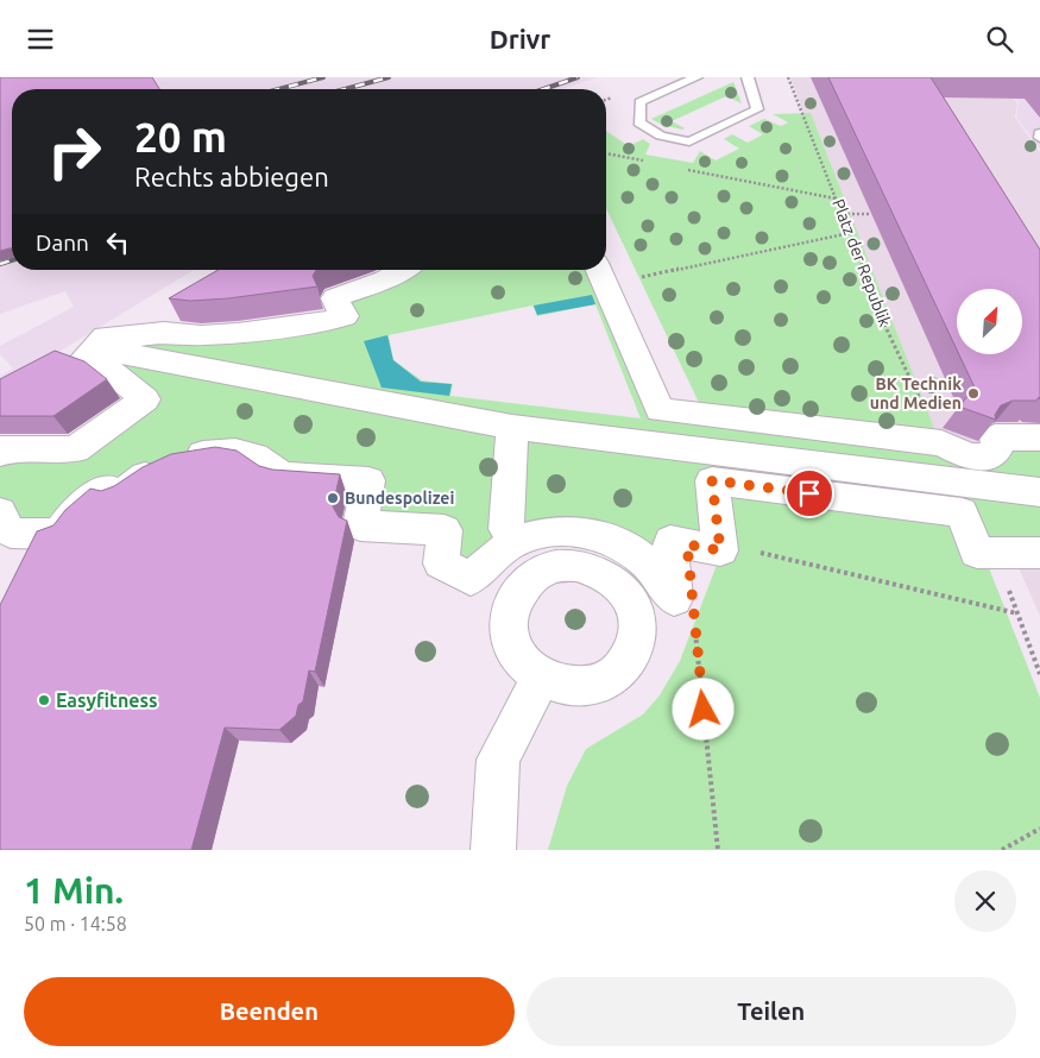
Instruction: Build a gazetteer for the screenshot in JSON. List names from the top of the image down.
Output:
{
  "streets": {
    "path": ["Platz der Republik"]
  },
  "places": ["BK Technik und Medien", "Bundespolizei", "Easyfitness"],
  "north": "top right",
  "page": {
    "header": "Drivr",
    "turn": ["20 m", "Rechts abbiegen"],
    "then": "Dann",
    "heading": ["1 Min.", "50 m · 14:58"],
    "buttons": ["Beenden", "Teilen"]
  }
}
